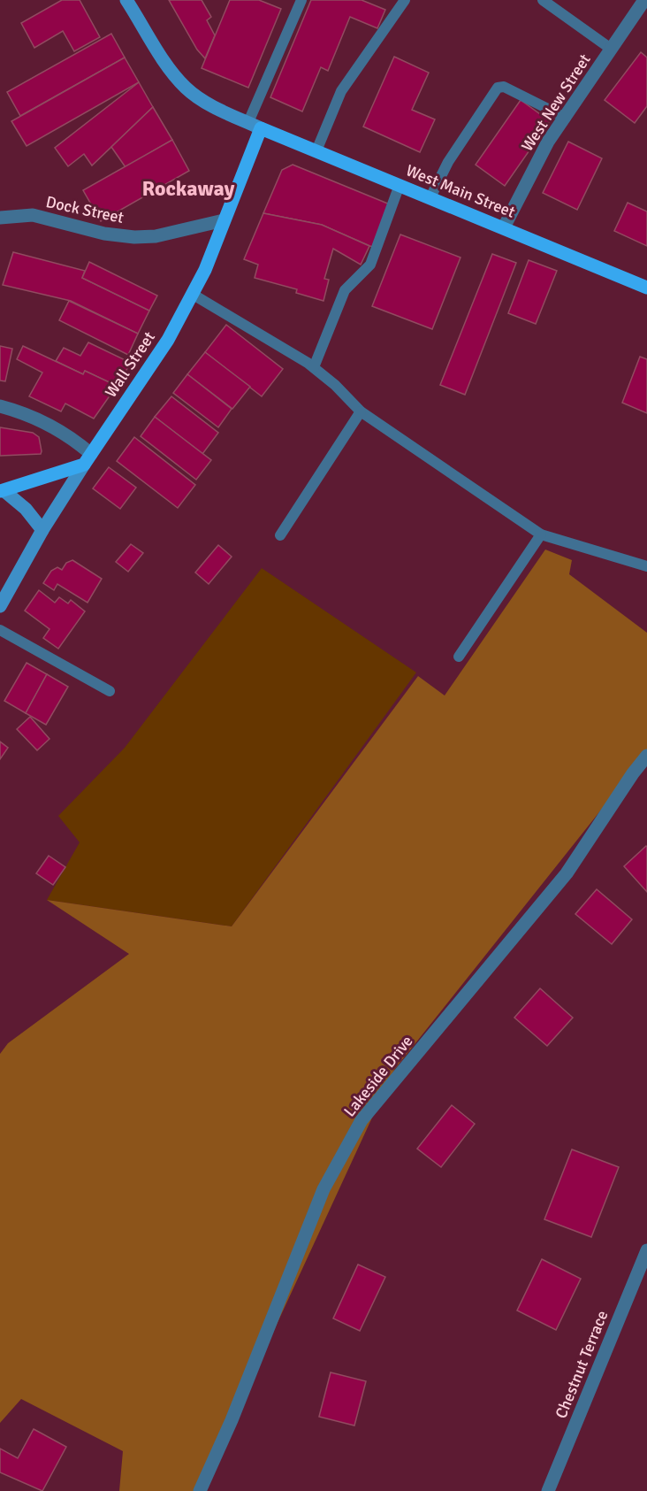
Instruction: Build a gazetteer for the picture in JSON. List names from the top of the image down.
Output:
{
  "streets": {
    "main road": ["West Main Street", "Wall Street"],
    "street": [
      "West New Street",
      "Dock Street",
      "Lakeside Drive",
      "Chestnut Terrace"
    ]
  },
  "crossings": [
    ["West New Street", "West Main Street"],
    ["West Main Street", "Wall Street"],
    ["Dock Street", "Wall Street"]
  ],
  "districts": ["Rockaway"]
}
